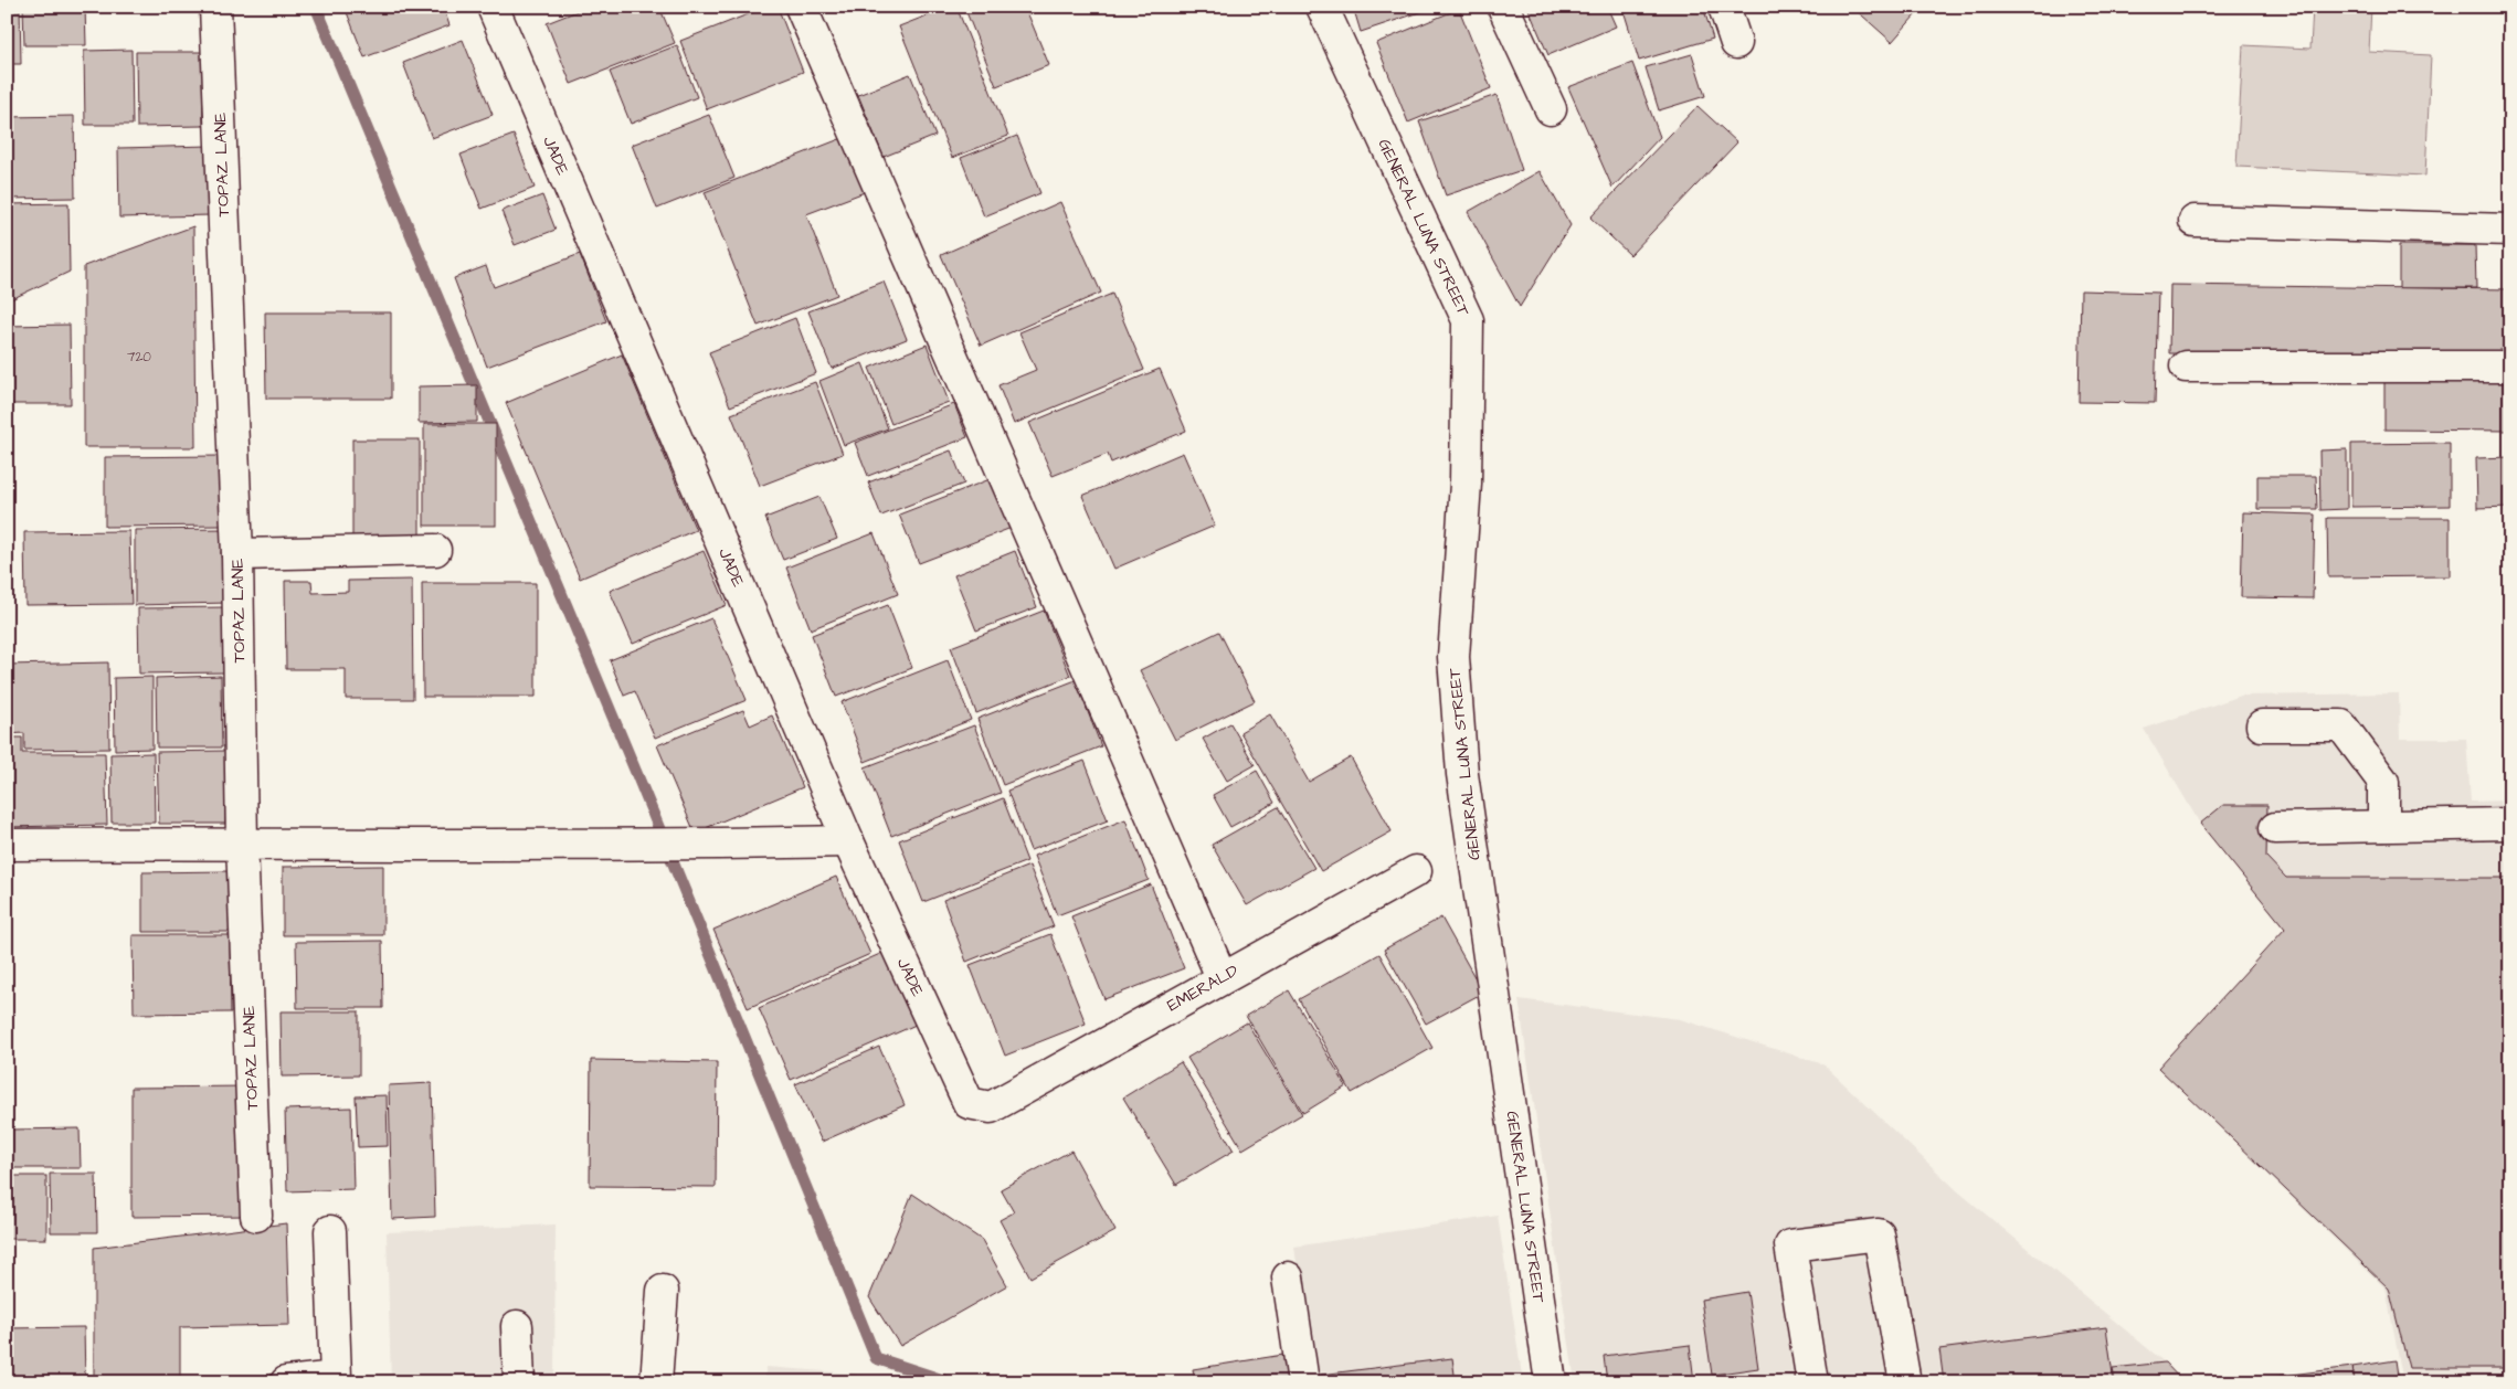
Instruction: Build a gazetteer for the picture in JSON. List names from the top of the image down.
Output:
{
  "streets": {
    "street": [
      "JADE",
      "TOPAZ LANE",
      "GENERAL LUNA STREET",
      "EMERALD"
    ]
  },
  "crossings": [
    ["JADE", "EMERALD"]
  ],
  "house_numbers": ["720"]
}
